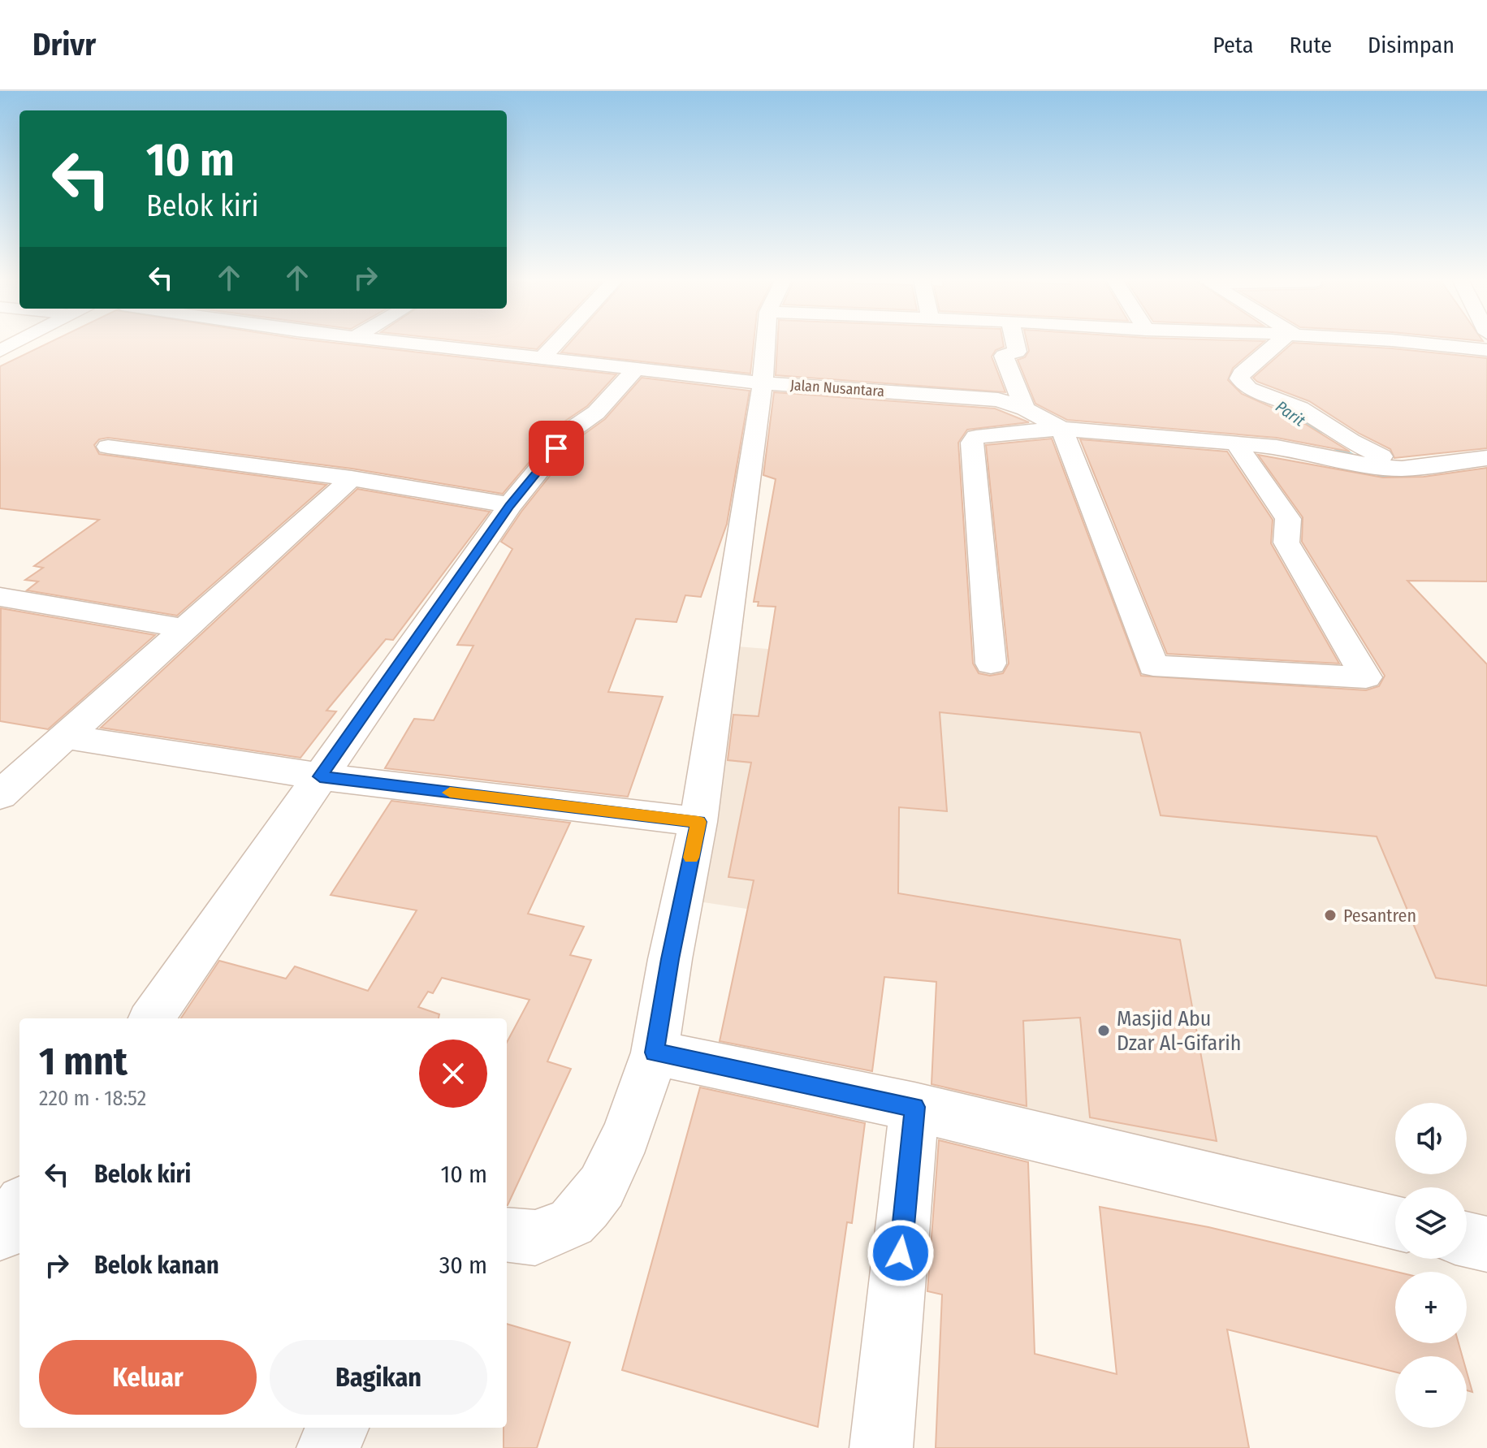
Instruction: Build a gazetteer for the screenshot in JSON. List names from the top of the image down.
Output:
{
  "streets": {
    "street": ["Jalan Nusantara"]
  },
  "water": ["Parit"],
  "places": ["Pesantren", "Masjid Abu Dzar Al-Gifarih"],
  "page": {
    "header": "Drivr",
    "nav": ["Peta", "Rute", "Disimpan"],
    "turn": ["10 m", "Belok kiri"],
    "heading": ["1 mnt", "220 m · 18:52"],
    "map_buttons": ["+", "−"],
    "list": [
      {
        "name": "Belok kiri",
        "value": "10 m"
      },
      {
        "name": "Belok kanan",
        "value": "30 m"
      }
    ],
    "buttons": ["Keluar", "Bagikan"]
  }
}
